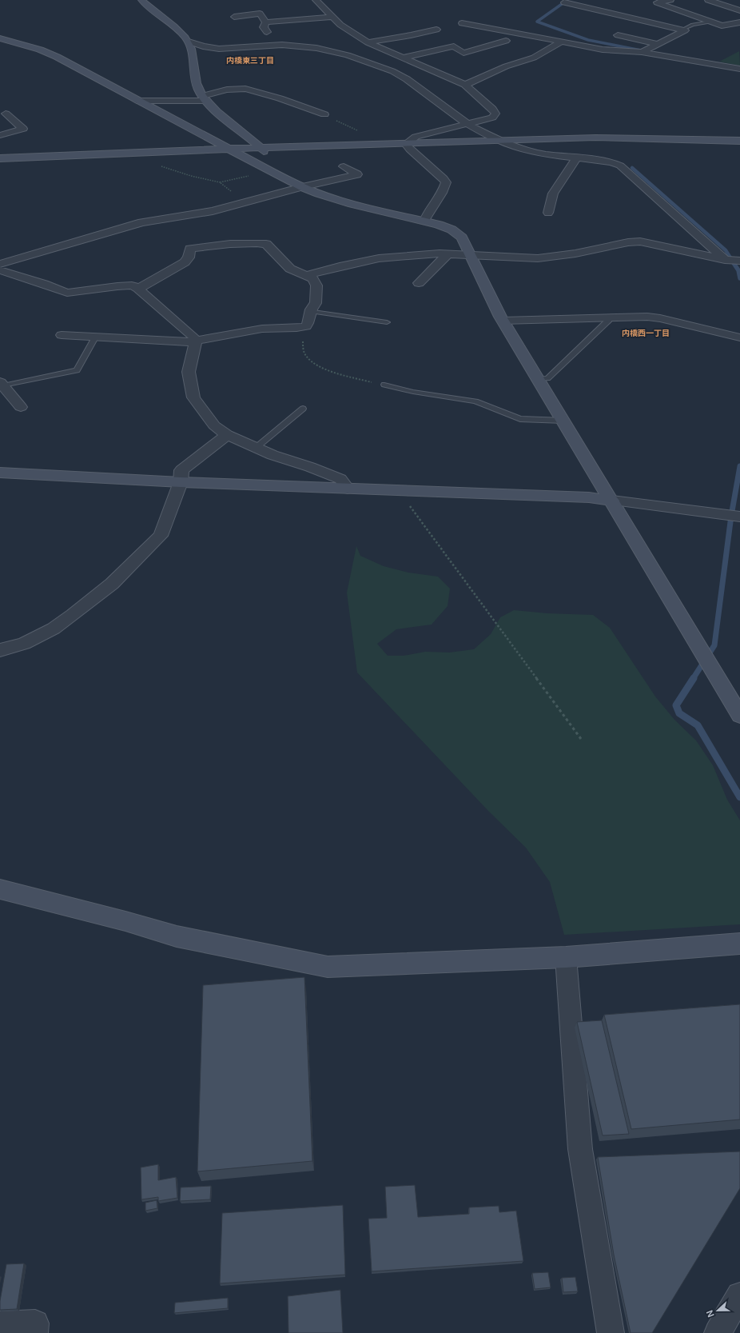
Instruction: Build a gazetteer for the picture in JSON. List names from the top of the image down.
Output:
{
  "districts": ["内橋東三丁目", "内橋西一丁目"],
  "north": "left"
}
